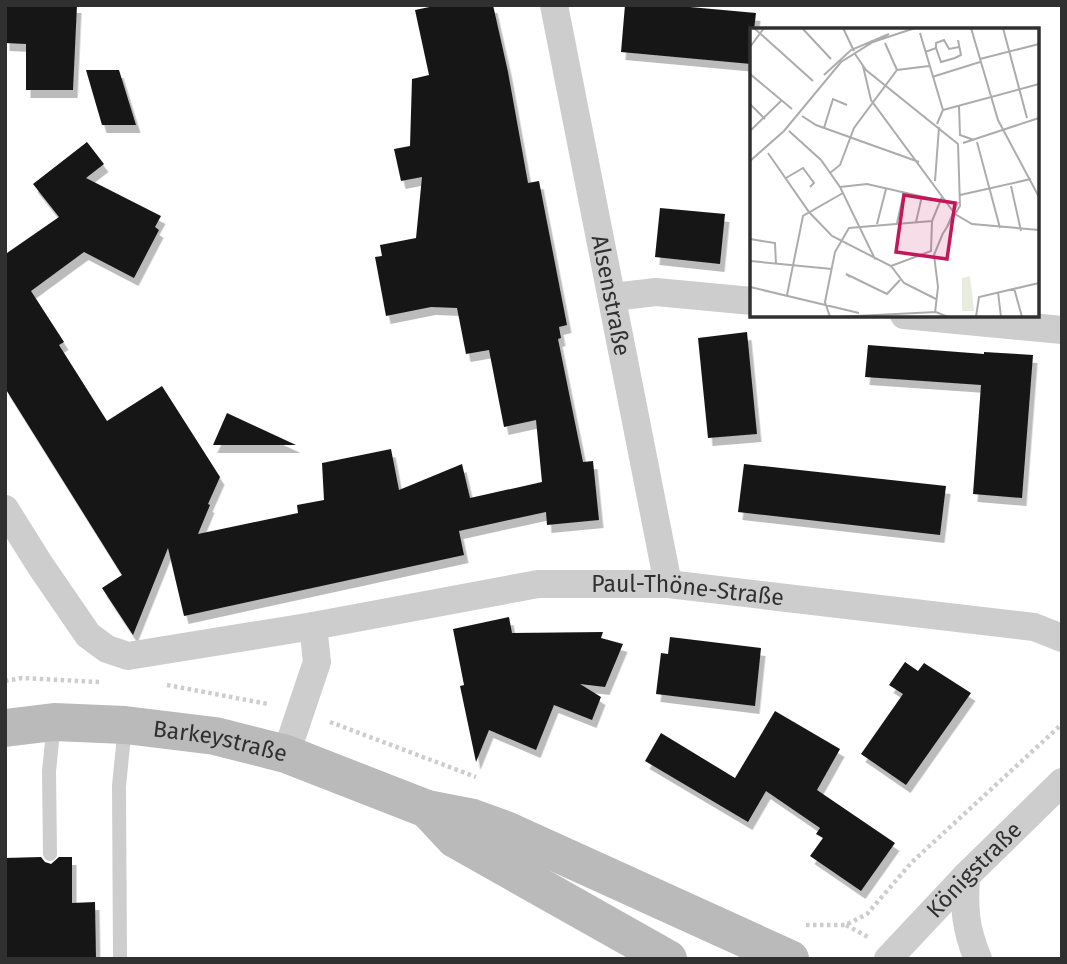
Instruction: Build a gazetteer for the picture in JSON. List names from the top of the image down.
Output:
{
  "streets": {
    "street": [
      "Alsenstraße",
      "Paul-Thöne-Straße",
      "Barkeystraße",
      "Königstraße"
    ]
  },
  "crossings": [
    ["Alsenstraße", "Paul-Thöne-Straße"]
  ]
}
